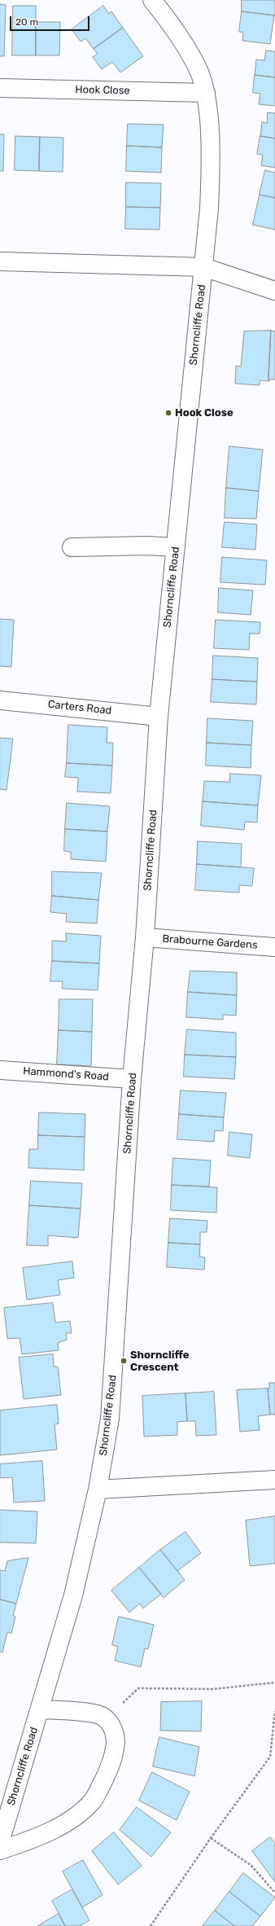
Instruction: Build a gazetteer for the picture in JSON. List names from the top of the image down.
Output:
{
  "streets": {
    "street": [
      "Hook Close",
      "Shorncliffe Road",
      "Carters Road",
      "Brabourne Gardens",
      "Hammond's Road"
    ]
  },
  "crossings": [
    ["Hook Close", "Shorncliffe Road"],
    ["Shorncliffe Road", "Carters Road"],
    ["Shorncliffe Road", "Brabourne Gardens"],
    ["Shorncliffe Road", "Hammond's Road"]
  ],
  "places": ["Hook Close", "Shorncliffe Crescent"],
  "scale_bar": "20 m"
}
